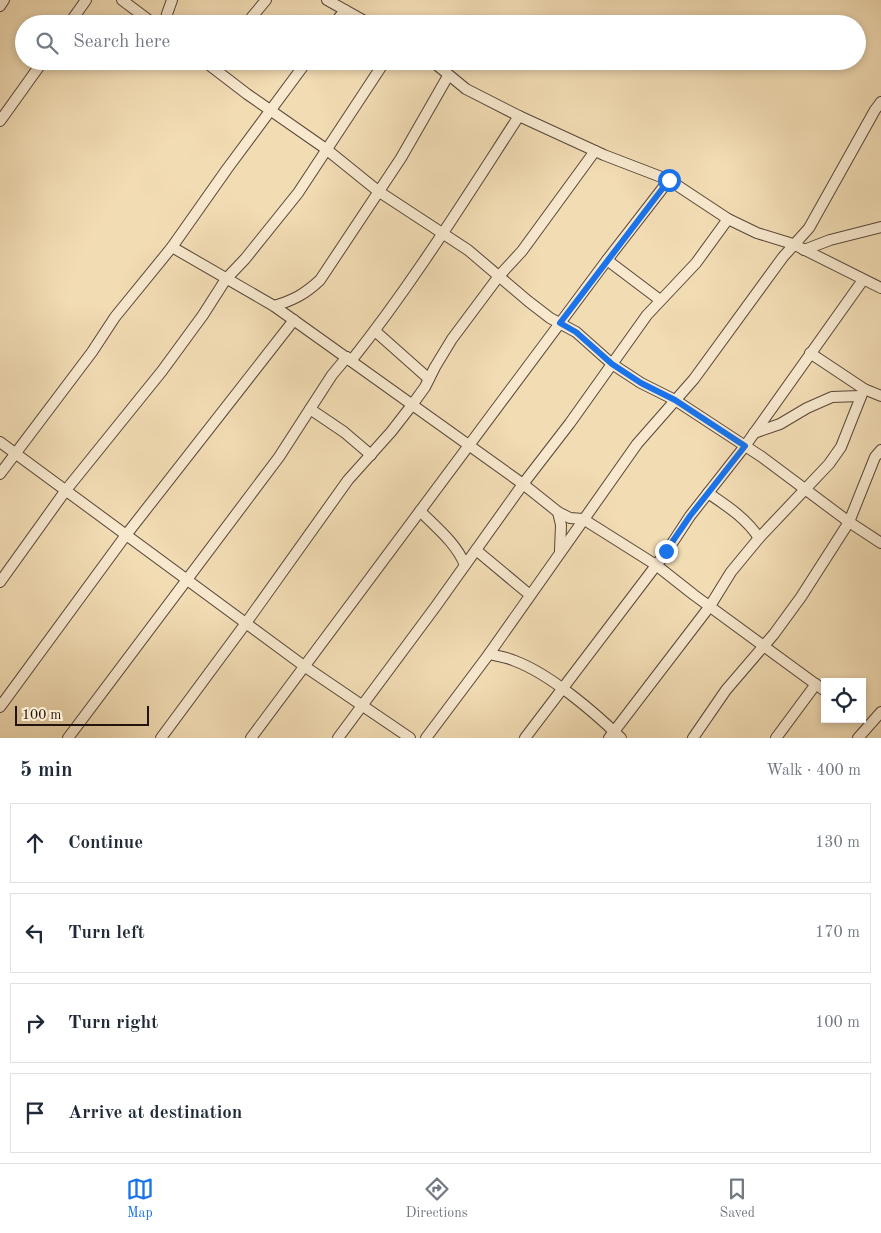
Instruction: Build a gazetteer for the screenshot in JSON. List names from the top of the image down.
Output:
{
  "scale_bar": "100 m",
  "page": {
    "search": "Search here",
    "scale": "100 m",
    "heading": ["5 min", "Walk · 400 m"],
    "list": [
      ["Continue", "130 m"],
      ["Turn left", "170 m"],
      ["Turn right", "100 m"],
      "Arrive at destination"
    ],
    "nav": ["Map", "Directions", "Saved"]
  }
}
